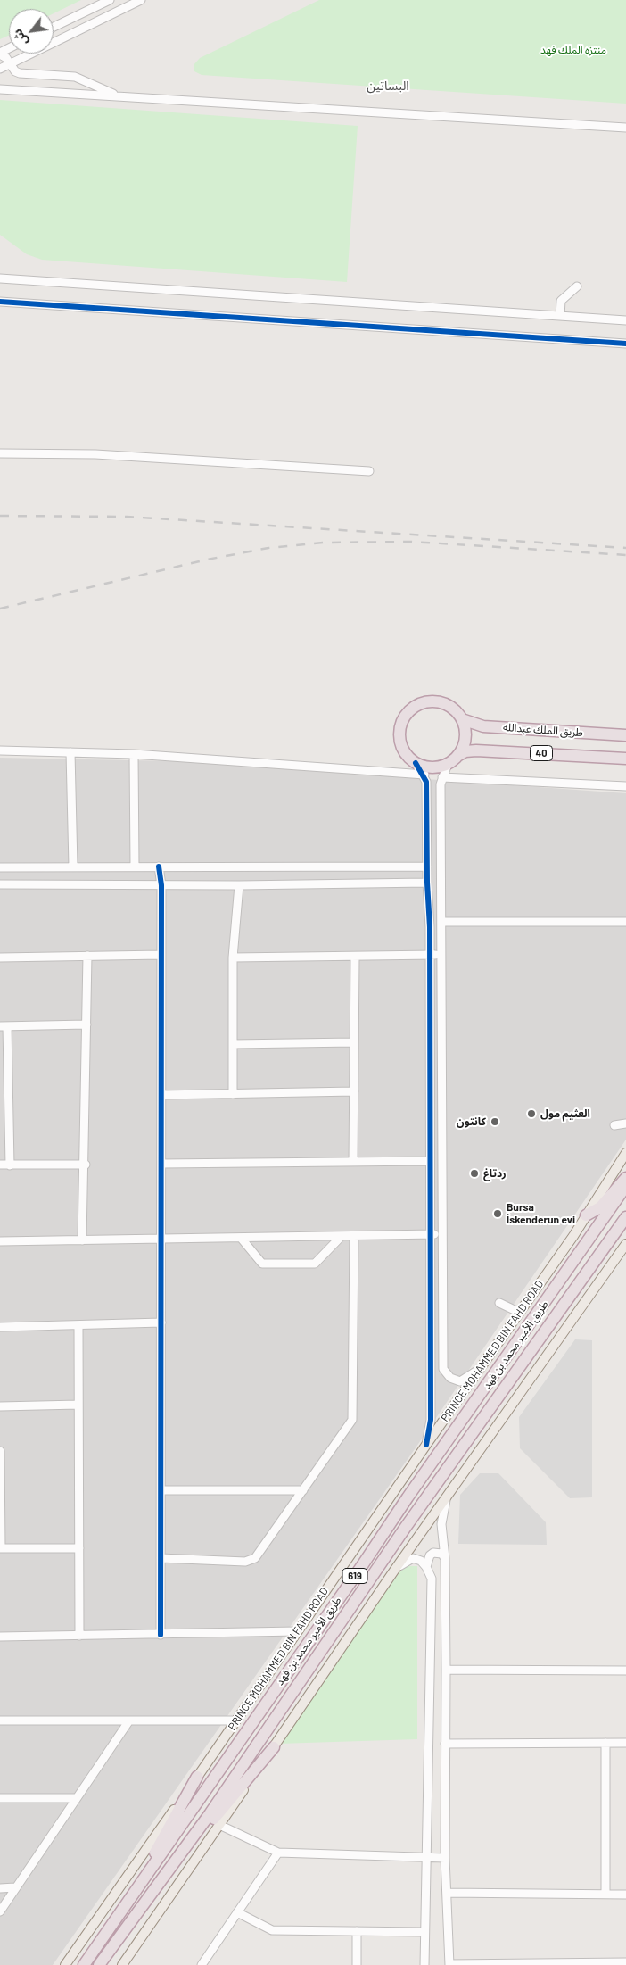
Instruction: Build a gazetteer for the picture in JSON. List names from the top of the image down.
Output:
{
  "streets": {
    "highway": [
      "طريق الملك عبدالله",
      "40",
      "طريق الأمير محمد بن فهد",
      "619"
    ],
    "main road": ["PRINCE MOHAMMED BIN FAHD ROAD"]
  },
  "districts": ["البساتين"],
  "parks": ["منتزه الملك فهد"],
  "places": [
    "العثيم مول",
    "كانتون",
    "ردتاغ",
    "Bursa İskenderun evi"
  ],
  "north": "bottom left"
}
